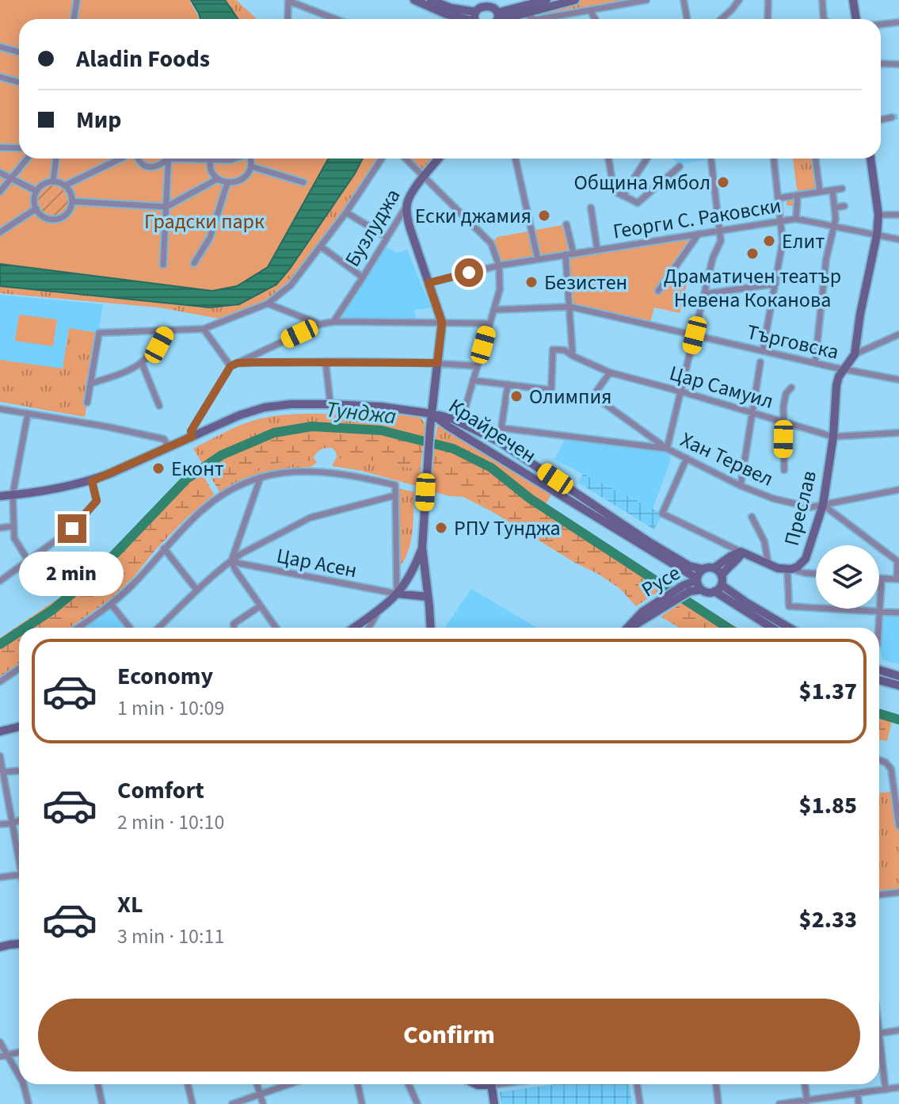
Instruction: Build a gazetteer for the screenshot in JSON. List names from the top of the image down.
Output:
{
  "streets": {
    "street": [
      "Георги С. Раковски",
      "Бузлуджа",
      "Търговска",
      "Цар Самуил",
      "Крайречен",
      "Хан Тервел",
      "Преслав",
      "Цар Асен",
      "Русе"
    ]
  },
  "crossings": [
    ["Търговска", "Преслав"],
    ["Цар Самуил", "Преслав"],
    ["Крайречен", "Русе"],
    ["Хан Тервел", "Преслав"]
  ],
  "water": ["Тунджа"],
  "parks": ["Градски парк"],
  "places": [
    "Община Ямбол",
    "Ески джамия",
    "Елит",
    "Драматичен театър Невена Коканова",
    "Безистен",
    "Олимпия",
    "Еконт",
    "РПУ Тунджа"
  ],
  "page": {
    "banner": ["Aladin Foods", "Мир"],
    "bubble": "2 min",
    "list": [
      {
        "name": "Economy",
        "note": "1 min · 10:09",
        "value": "$1.37"
      },
      {
        "name": "Comfort",
        "note": "2 min · 10:10",
        "value": "$1.85"
      },
      {
        "name": "XL",
        "note": "3 min · 10:11",
        "value": "$2.33"
      }
    ],
    "buttons": "Confirm"
  }
}
